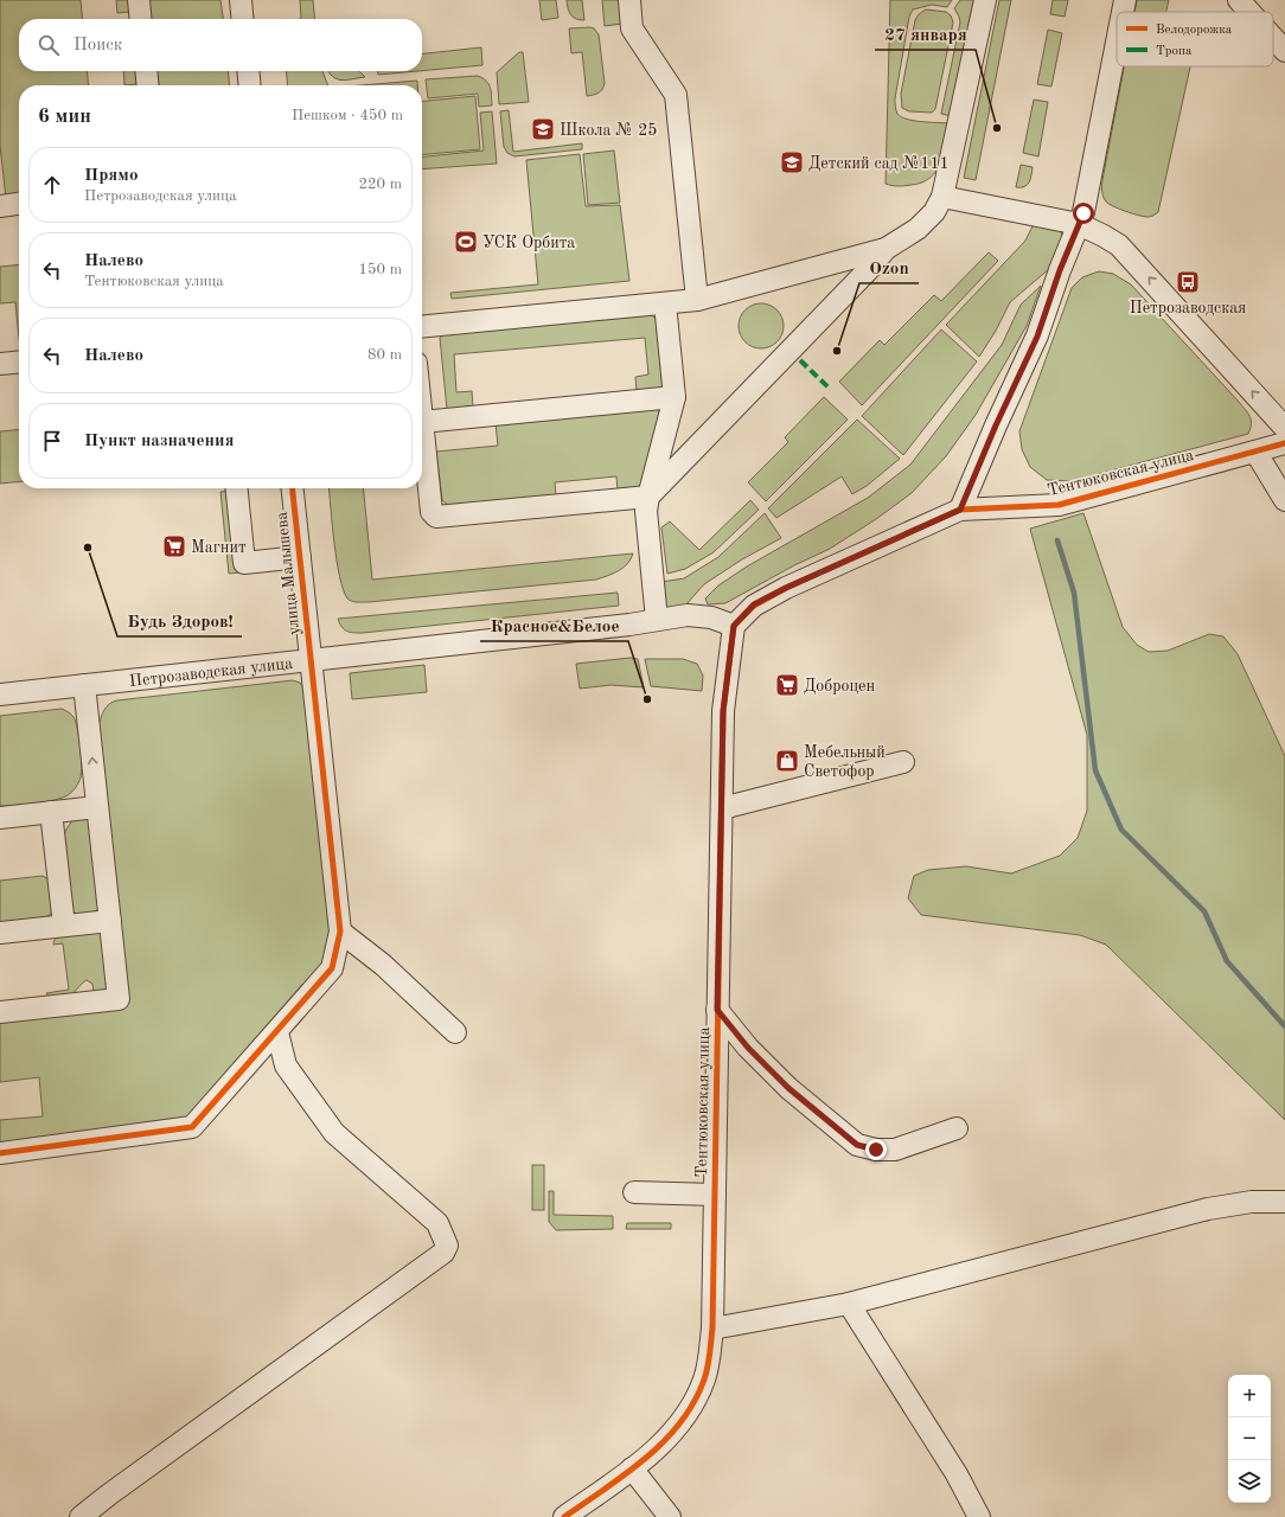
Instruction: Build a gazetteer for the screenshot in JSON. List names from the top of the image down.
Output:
{
  "streets": {
    "street": ["Тентюковская улица", "улица Малышева", "Петрозаводская улица"]
  },
  "crossings": [
    ["Тентюковская улица", "Петрозаводская улица"],
    ["улица Малышева", "Петрозаводская улица"]
  ],
  "places": {
    "other": [
      "27 января",
      "Ozon",
      "Будь Здоров!",
      "Красное&Белое"
    ],
    "school or university": ["Школа № 25", "Детский сад №111"],
    "sports": ["УСК Орбита"],
    "bus stop": ["Петрозаводская"],
    "supermarket": ["Магнит", "Доброцен"],
    "shop": ["Мебельный Светофор"]
  },
  "legend": ["Велодорожка", "Тропа"],
  "page": {
    "search": "Поиск",
    "heading": ["6 мин", "Пешком · 450 m"],
    "list": [
      ["Прямо", "Петрозаводская улица", "220 m"],
      ["Налево", "Тентюковская улица", "150 m"],
      ["Налево", "80 m"],
      "Пункт назначения"
    ],
    "map_buttons": ["+", "−"]
  }
}
